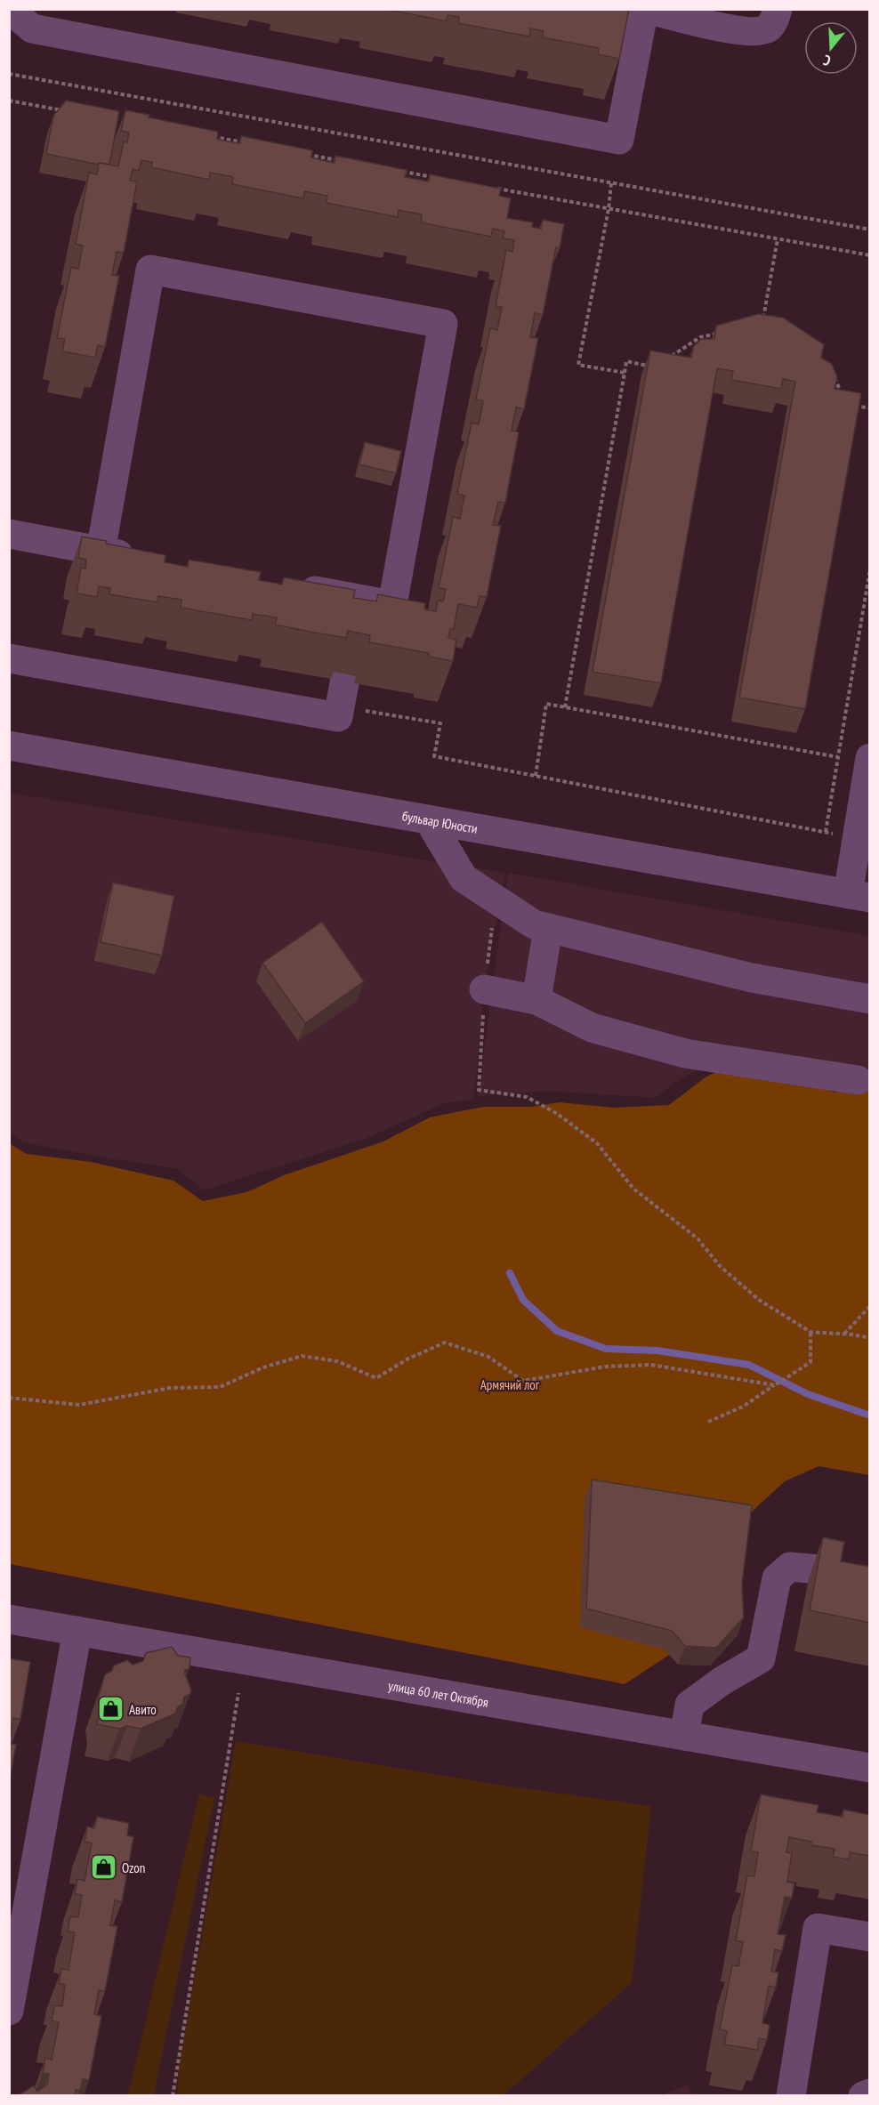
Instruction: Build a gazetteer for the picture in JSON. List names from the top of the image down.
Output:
{
  "streets": {
    "street": ["бульвар Юности", "улица 60 лет Октября"]
  },
  "parks": ["Армячий лог"],
  "places": {
    "shop": ["Авито", "Ozon"]
  },
  "north": "bottom"
}
